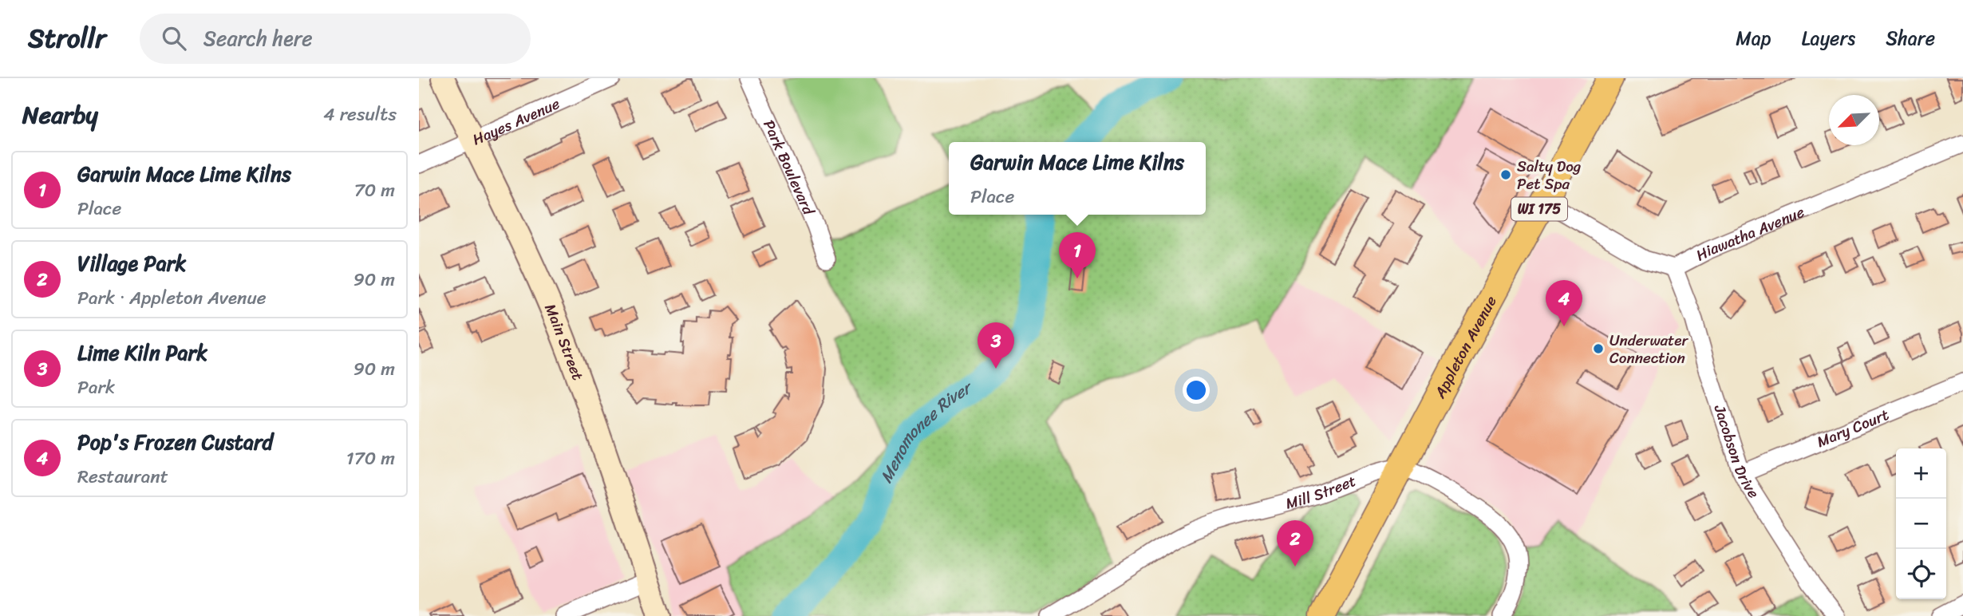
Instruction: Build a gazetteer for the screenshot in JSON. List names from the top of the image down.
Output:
{
  "streets": {
    "main road": ["WI 175", "Main Street", "Appleton Avenue"],
    "street": [
      "Hayes Avenue",
      "Park Boulevard",
      "Hiawatha Avenue",
      "Mary Court",
      "Jacobson Drive",
      "Mill Street"
    ]
  },
  "crossings": [
    ["Hayes Avenue", "Main Street"],
    ["Hiawatha Avenue", "Jacobson Drive"],
    ["Appleton Avenue", "Mill Street"],
    ["Mary Court", "Jacobson Drive"]
  ],
  "water": ["Menomonee River"],
  "places": ["Salty Dog Pet Spa", "Underwater Connection"],
  "north": "bottom left",
  "page": {
    "header": "Strollr",
    "search": "Search here",
    "nav": ["Map", "Layers", "Share"],
    "heading": ["Nearby", "4 results"],
    "popup": ["Garwin Mace Lime Kilns", "Place"],
    "list": [
      {
        "mark": "1",
        "name": "Garwin Mace Lime Kilns",
        "note": "Place",
        "value": "70 m"
      },
      {
        "mark": "2",
        "name": "Village Park",
        "note": "Park · Appleton Avenue",
        "value": "90 m"
      },
      {
        "mark": "3",
        "name": "Lime Kiln Park",
        "note": "Park",
        "value": "90 m"
      },
      {
        "mark": "4",
        "name": "Pop's Frozen Custard",
        "note": "Restaurant",
        "value": "170 m"
      }
    ],
    "pins": [
      "1",
      "4",
      "3",
      "2"
    ],
    "map_buttons": ["+", "−"]
  }
}
